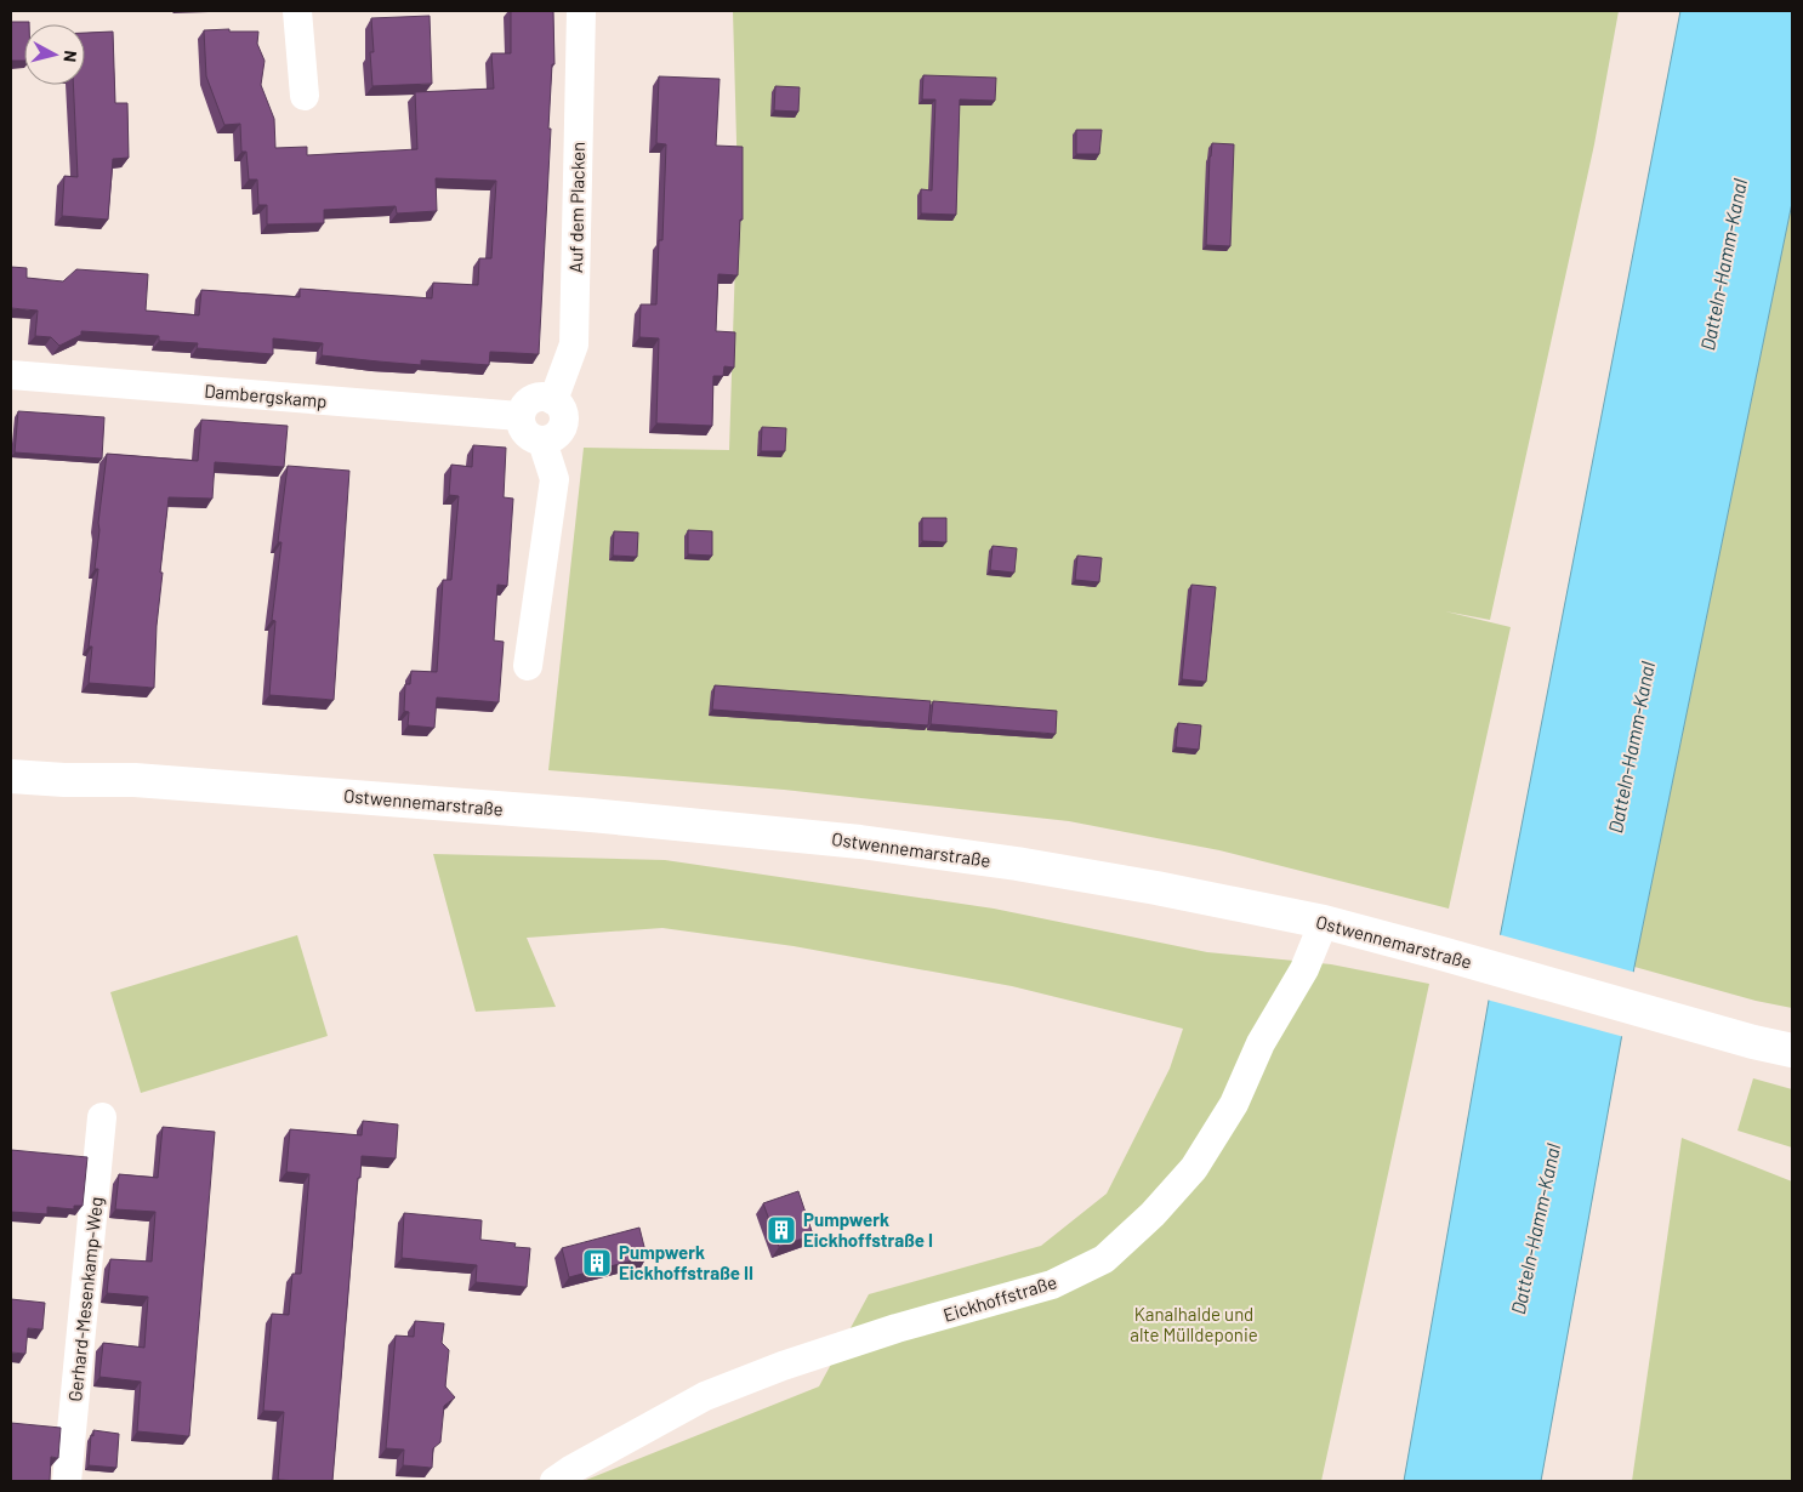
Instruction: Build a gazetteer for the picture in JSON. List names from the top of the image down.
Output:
{
  "streets": {
    "street": [
      "Auf dem Placken",
      "Dambergskamp",
      "Ostwennemarstraße",
      "Eickhoffstraße",
      "Gerhard-Mesenkamp-Weg"
    ]
  },
  "crossings": [
    ["Auf dem Placken", "Dambergskamp"],
    ["Ostwennemarstraße", "Eickhoffstraße"]
  ],
  "water": ["Datteln-Hamm-Kanal"],
  "parks": ["Kanalhalde und alte Mülldeponie"],
  "places": {
    "building": ["Pumpwerk Eickhoffstraße I", "Pumpwerk Eickhoffstraße II"]
  },
  "north": "right"
}
